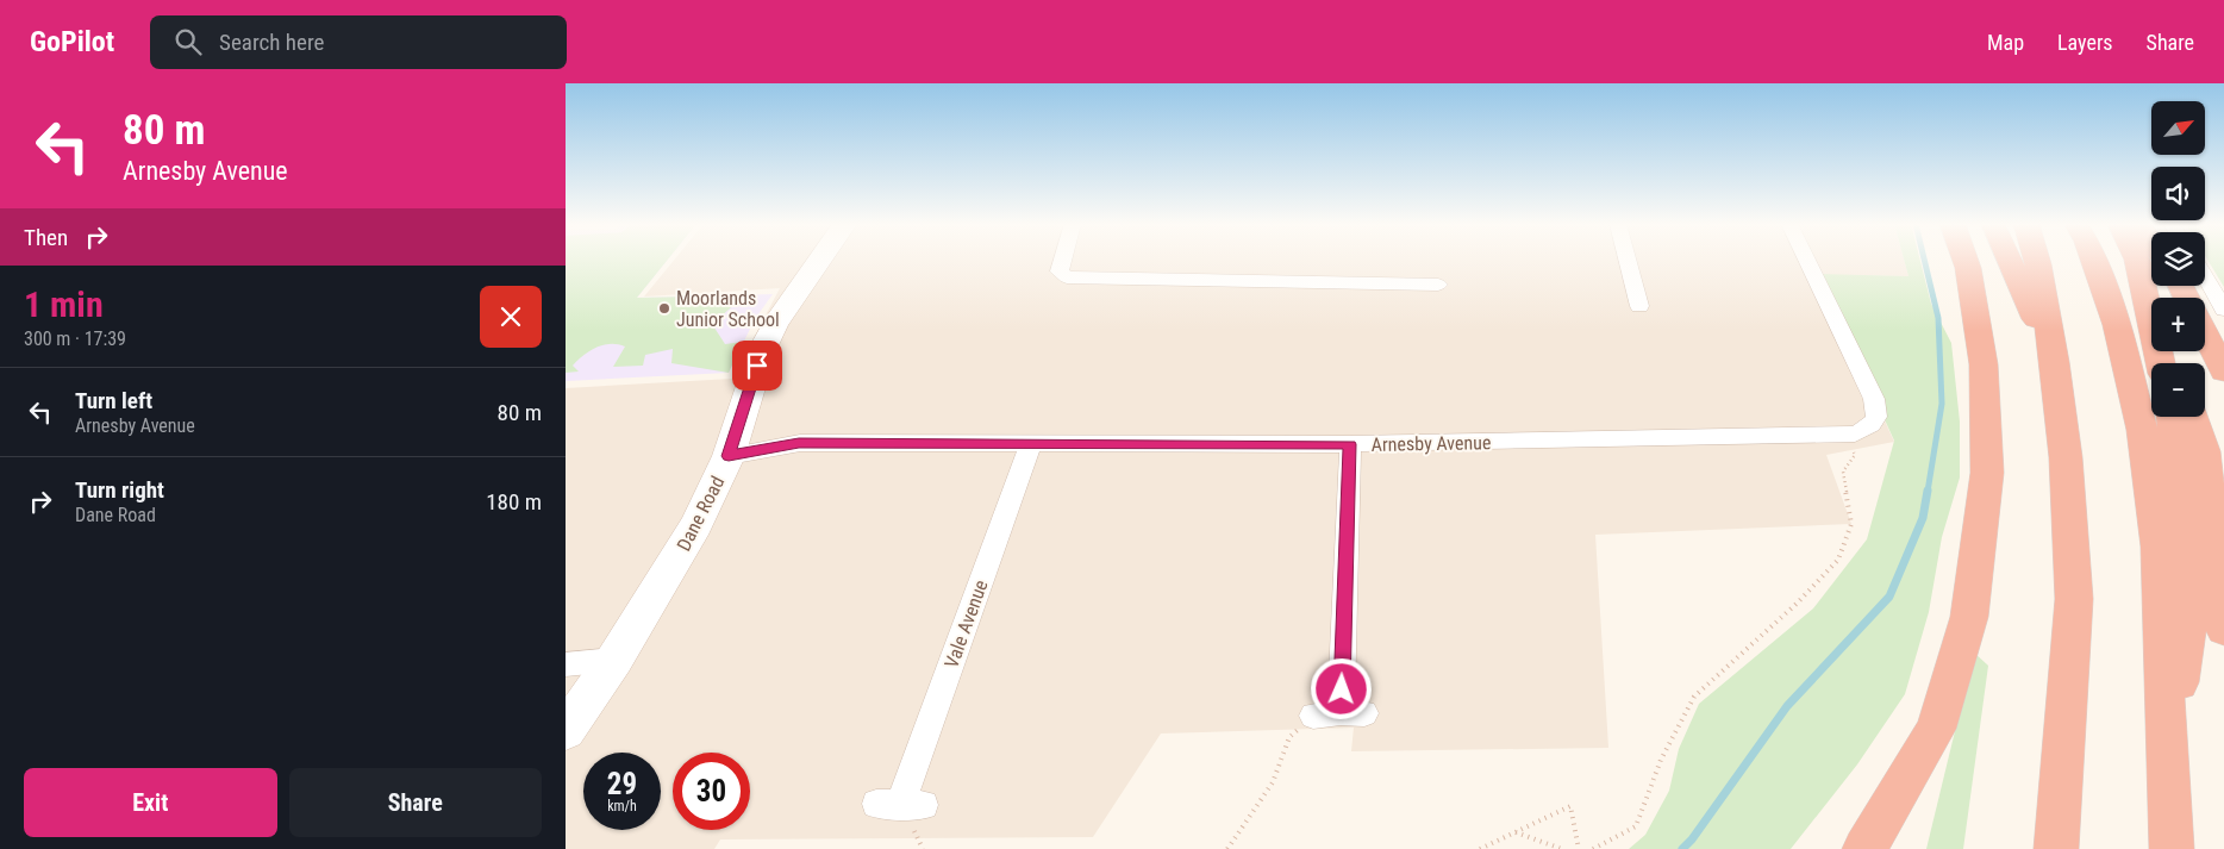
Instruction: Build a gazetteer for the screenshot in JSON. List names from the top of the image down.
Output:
{
  "streets": {
    "main road": ["Dane Road"],
    "street": ["Arnesby Avenue", "Vale Avenue"]
  },
  "crossings": [
    ["Arnesby Avenue", "Dane Road"],
    ["Arnesby Avenue", "Vale Avenue"]
  ],
  "places": ["Moorlands Junior School"],
  "north": "top right",
  "page": {
    "header": "GoPilot",
    "search": "Search here",
    "nav": ["Map", "Layers", "Share"],
    "turn": ["80 m", "Arnesby Avenue"],
    "map_buttons": ["+", "−"],
    "then": "Then",
    "heading": ["1 min", "300 m · 17:39"],
    "list": [
      {
        "name": "Turn left",
        "note": "Arnesby Avenue",
        "value": "80 m"
      },
      {
        "name": "Turn right",
        "note": "Dane Road",
        "value": "180 m"
      }
    ],
    "speed": "29 km/h",
    "limit": "30",
    "buttons": ["Exit", "Share"]
  }
}
